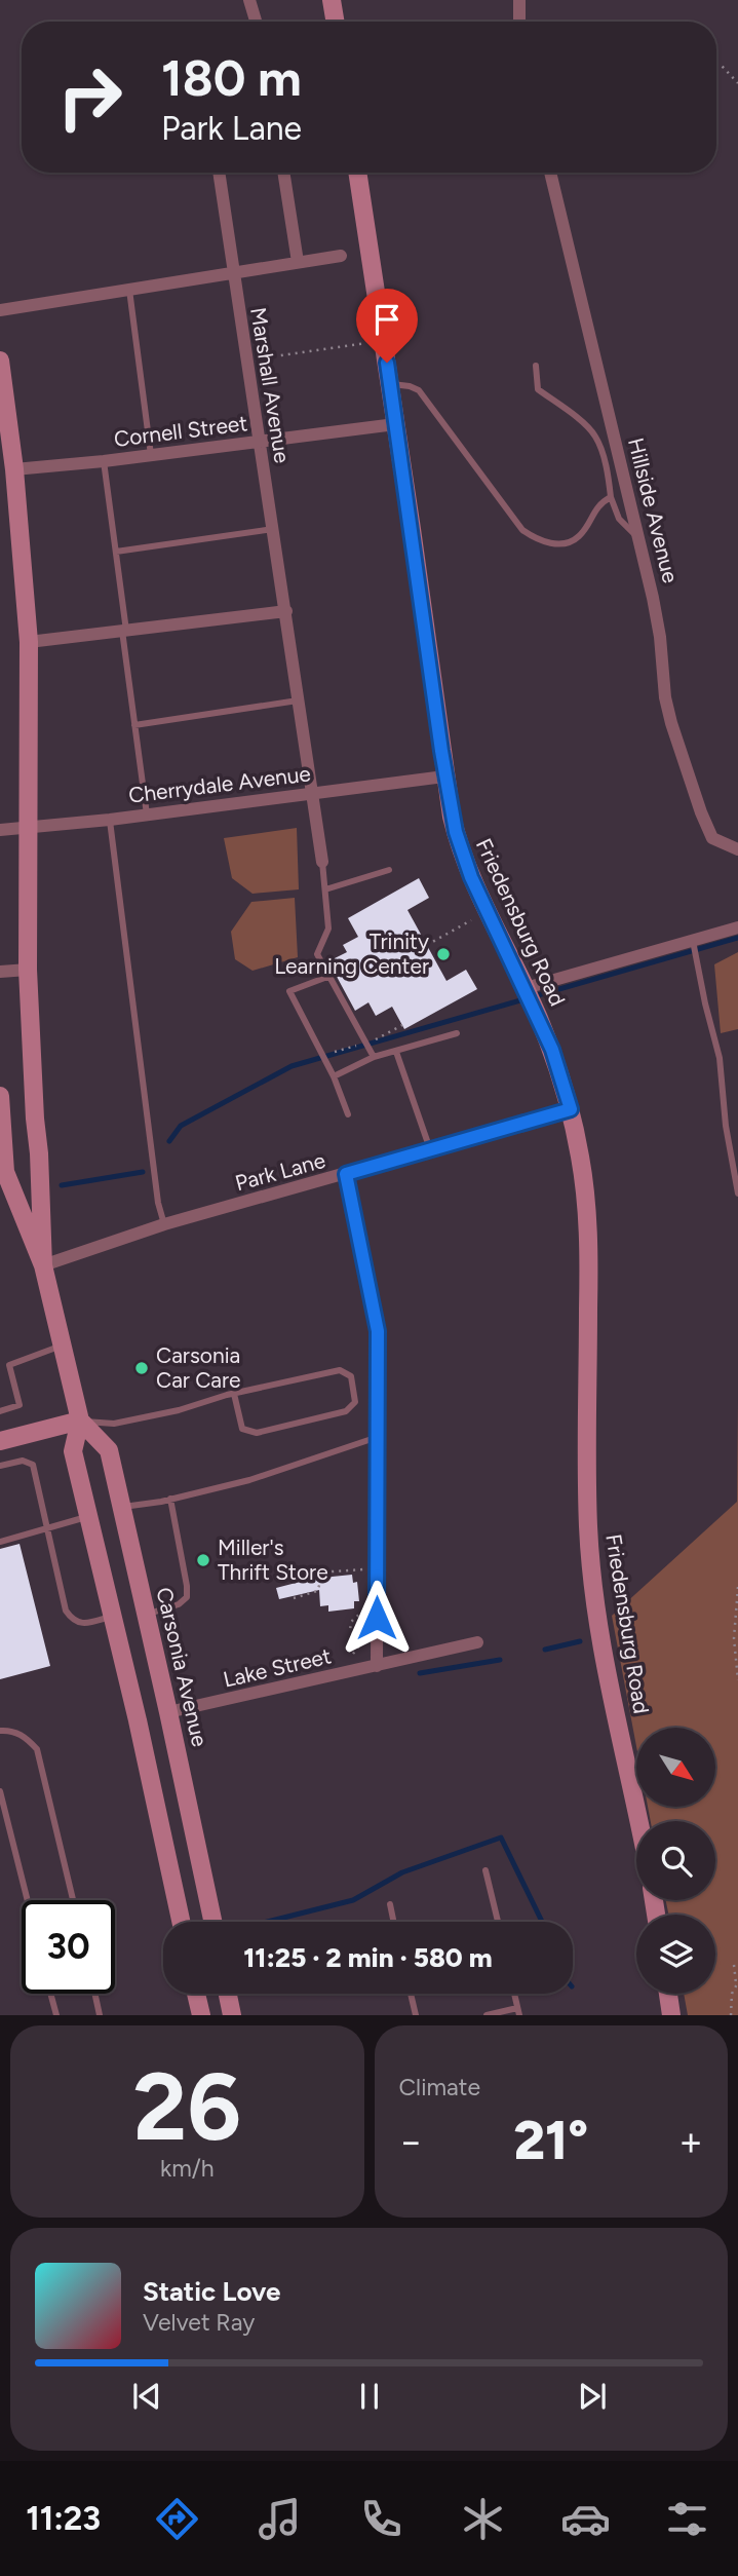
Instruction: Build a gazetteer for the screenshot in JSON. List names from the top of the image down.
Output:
{
  "streets": {
    "street": [
      "Marshall Avenue",
      "Cornell Street",
      "Hillside Avenue",
      "Cherrydale Avenue",
      "Friedensburg Road",
      "Park Lane",
      "Carsonia Avenue",
      "Lake Street"
    ]
  },
  "crossings": [
    ["Marshall Avenue", "Cornell Street"],
    ["Marshall Avenue", "Cherrydale Avenue"],
    ["Cornell Street", "Friedensburg Road"],
    ["Cherrydale Avenue", "Friedensburg Road"],
    ["Friedensburg Road", "Park Lane"],
    ["Carsonia Avenue", "Lake Street"]
  ],
  "places": ["Trinity Learning Center", "Carsonia Car Care", "Miller's Thrift Store"],
  "north": "bottom right",
  "page": {
    "turn": ["180 m", "Park Lane"],
    "limit": "30",
    "trip": "11:25 · 2 min · 580 m",
    "tile": [
      ["26", "km/h"],
      "Climate"
    ],
    "heat": ["−", "21°", "+"],
    "song": ["Static Love", "Velvet Ray"],
    "tabs": "11:23"
  }
}
